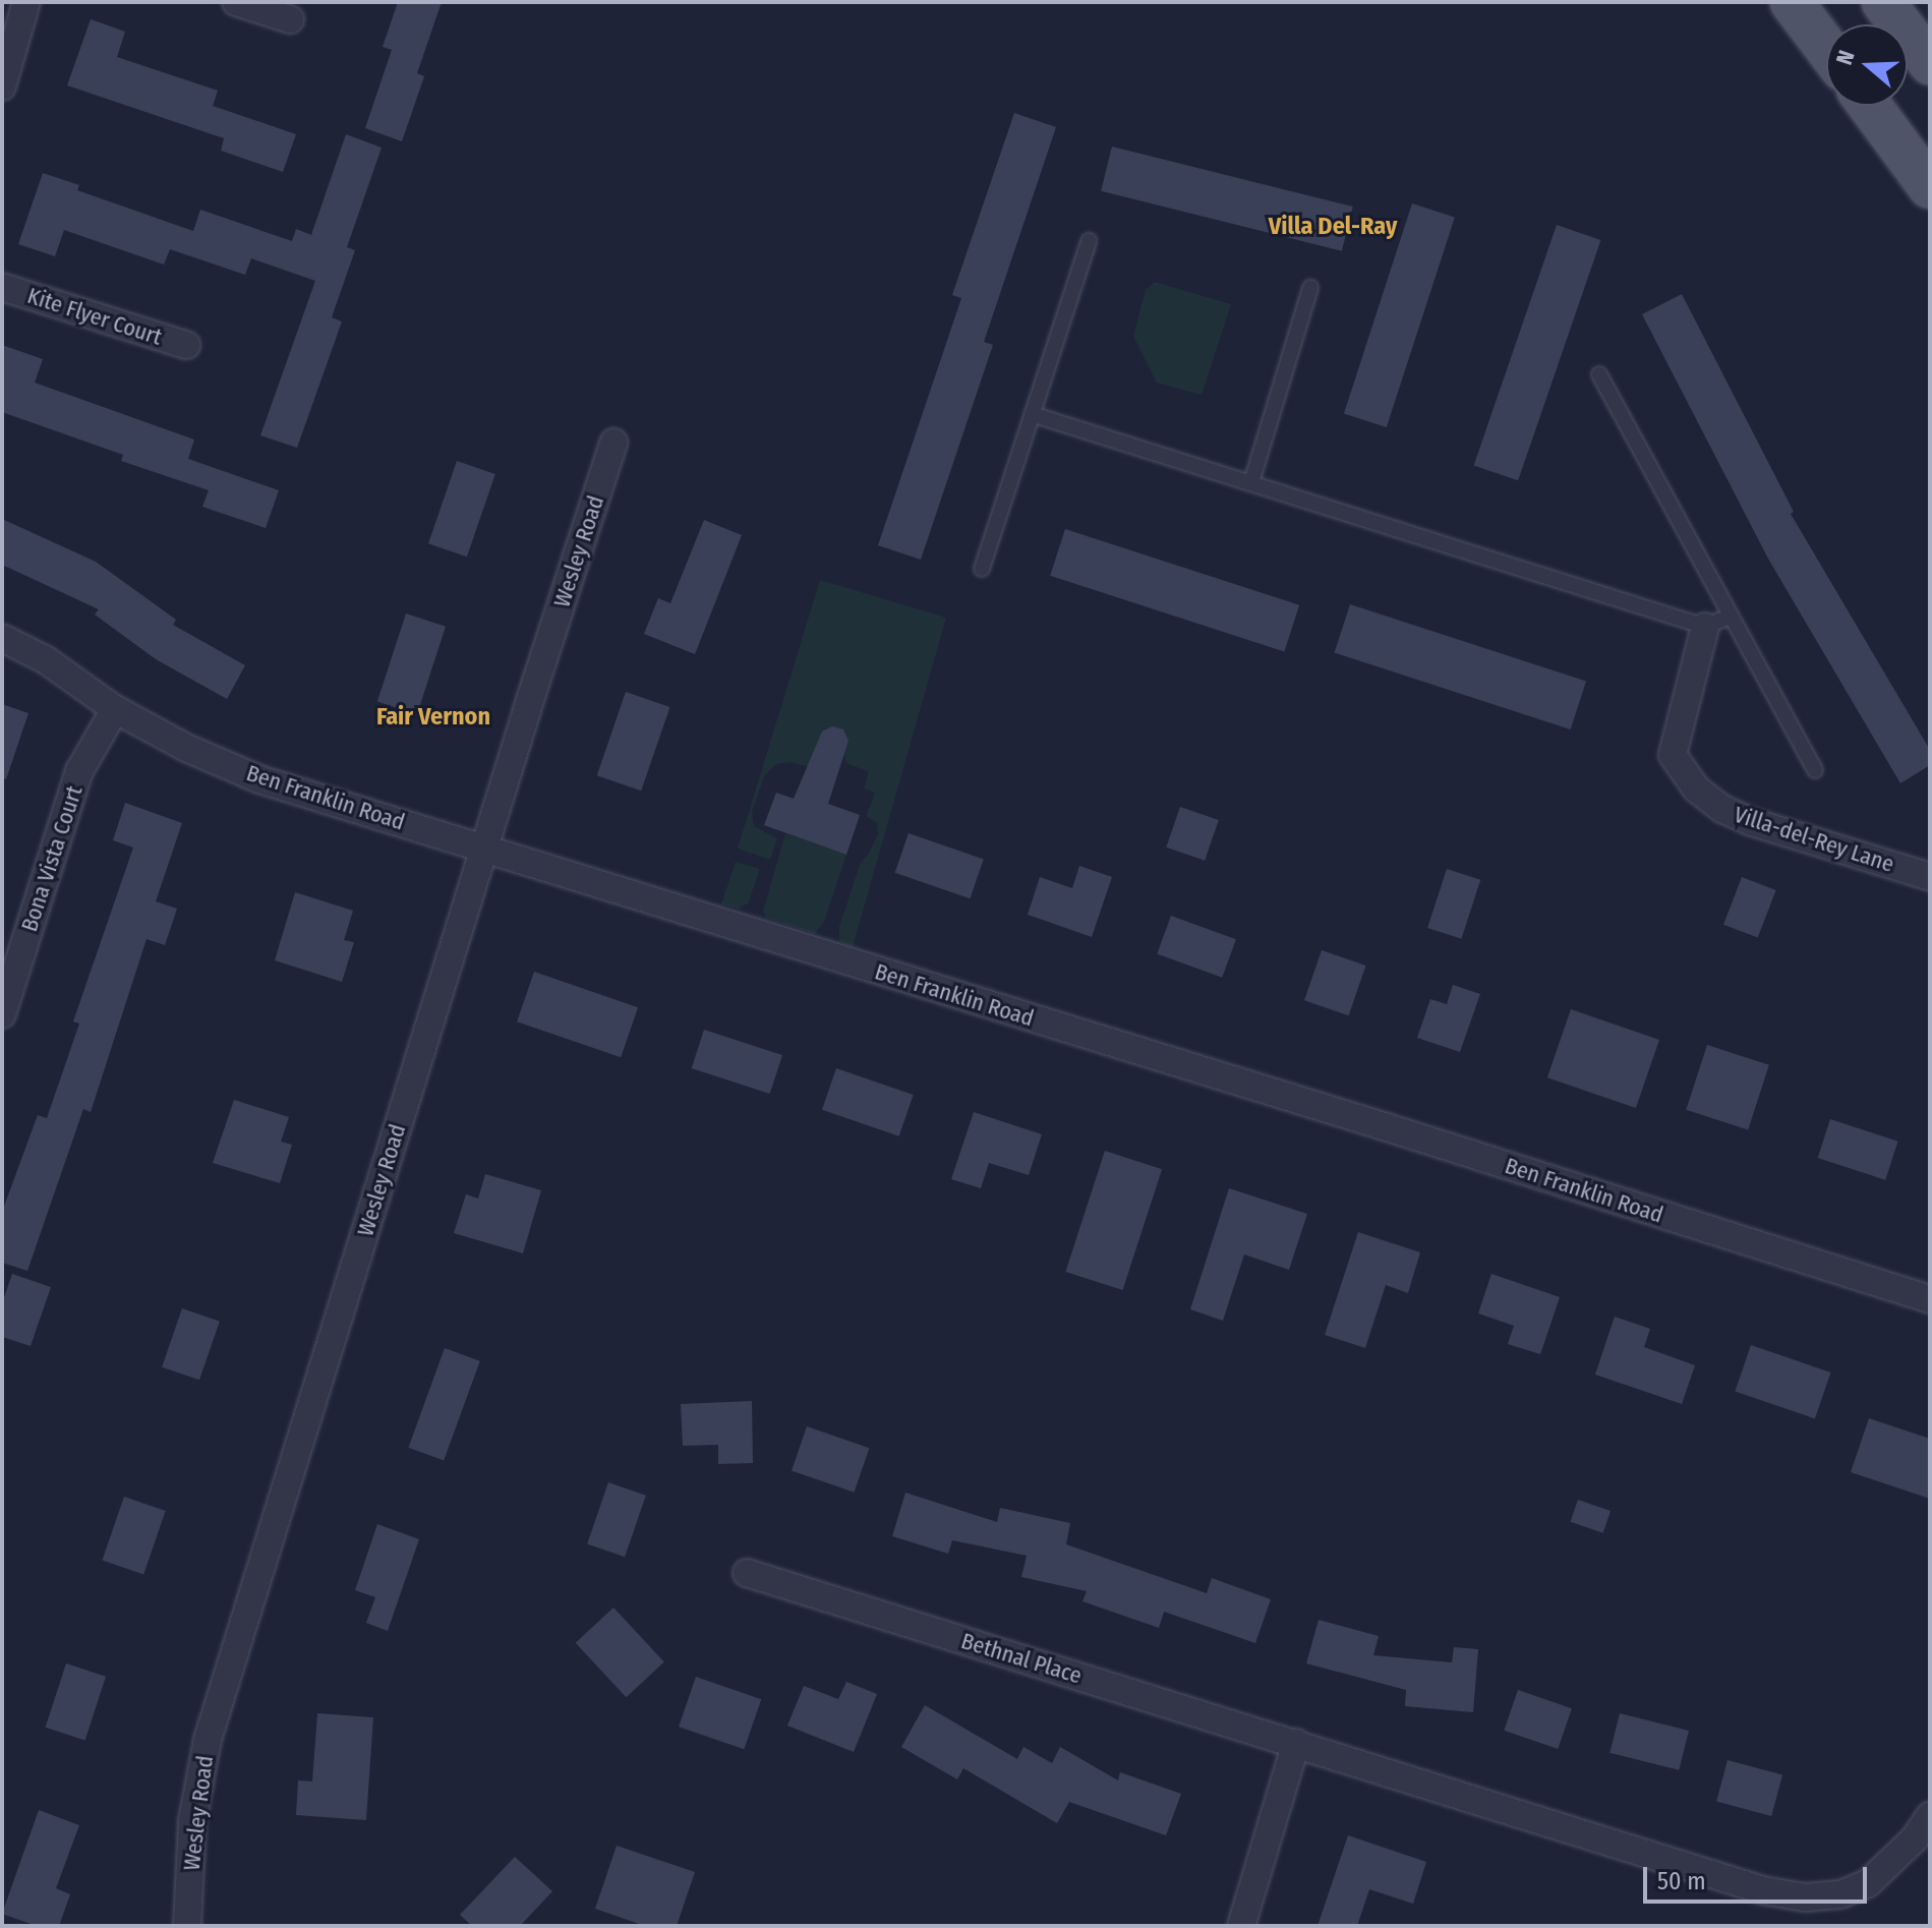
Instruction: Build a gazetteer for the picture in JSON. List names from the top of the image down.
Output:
{
  "streets": {
    "street": [
      "Kite Flyer Court",
      "Wesley Road",
      "Ben Franklin Road",
      "Villa-del-Rey Lane",
      "Bona Vista Court",
      "Bethnal Place"
    ]
  },
  "crossings": [
    ["Wesley Road", "Ben Franklin Road"],
    ["Ben Franklin Road", "Bona Vista Court"]
  ],
  "districts": ["Villa Del-Ray", "Fair Vernon"],
  "scale_bar": "50 m",
  "north": "left"
}
